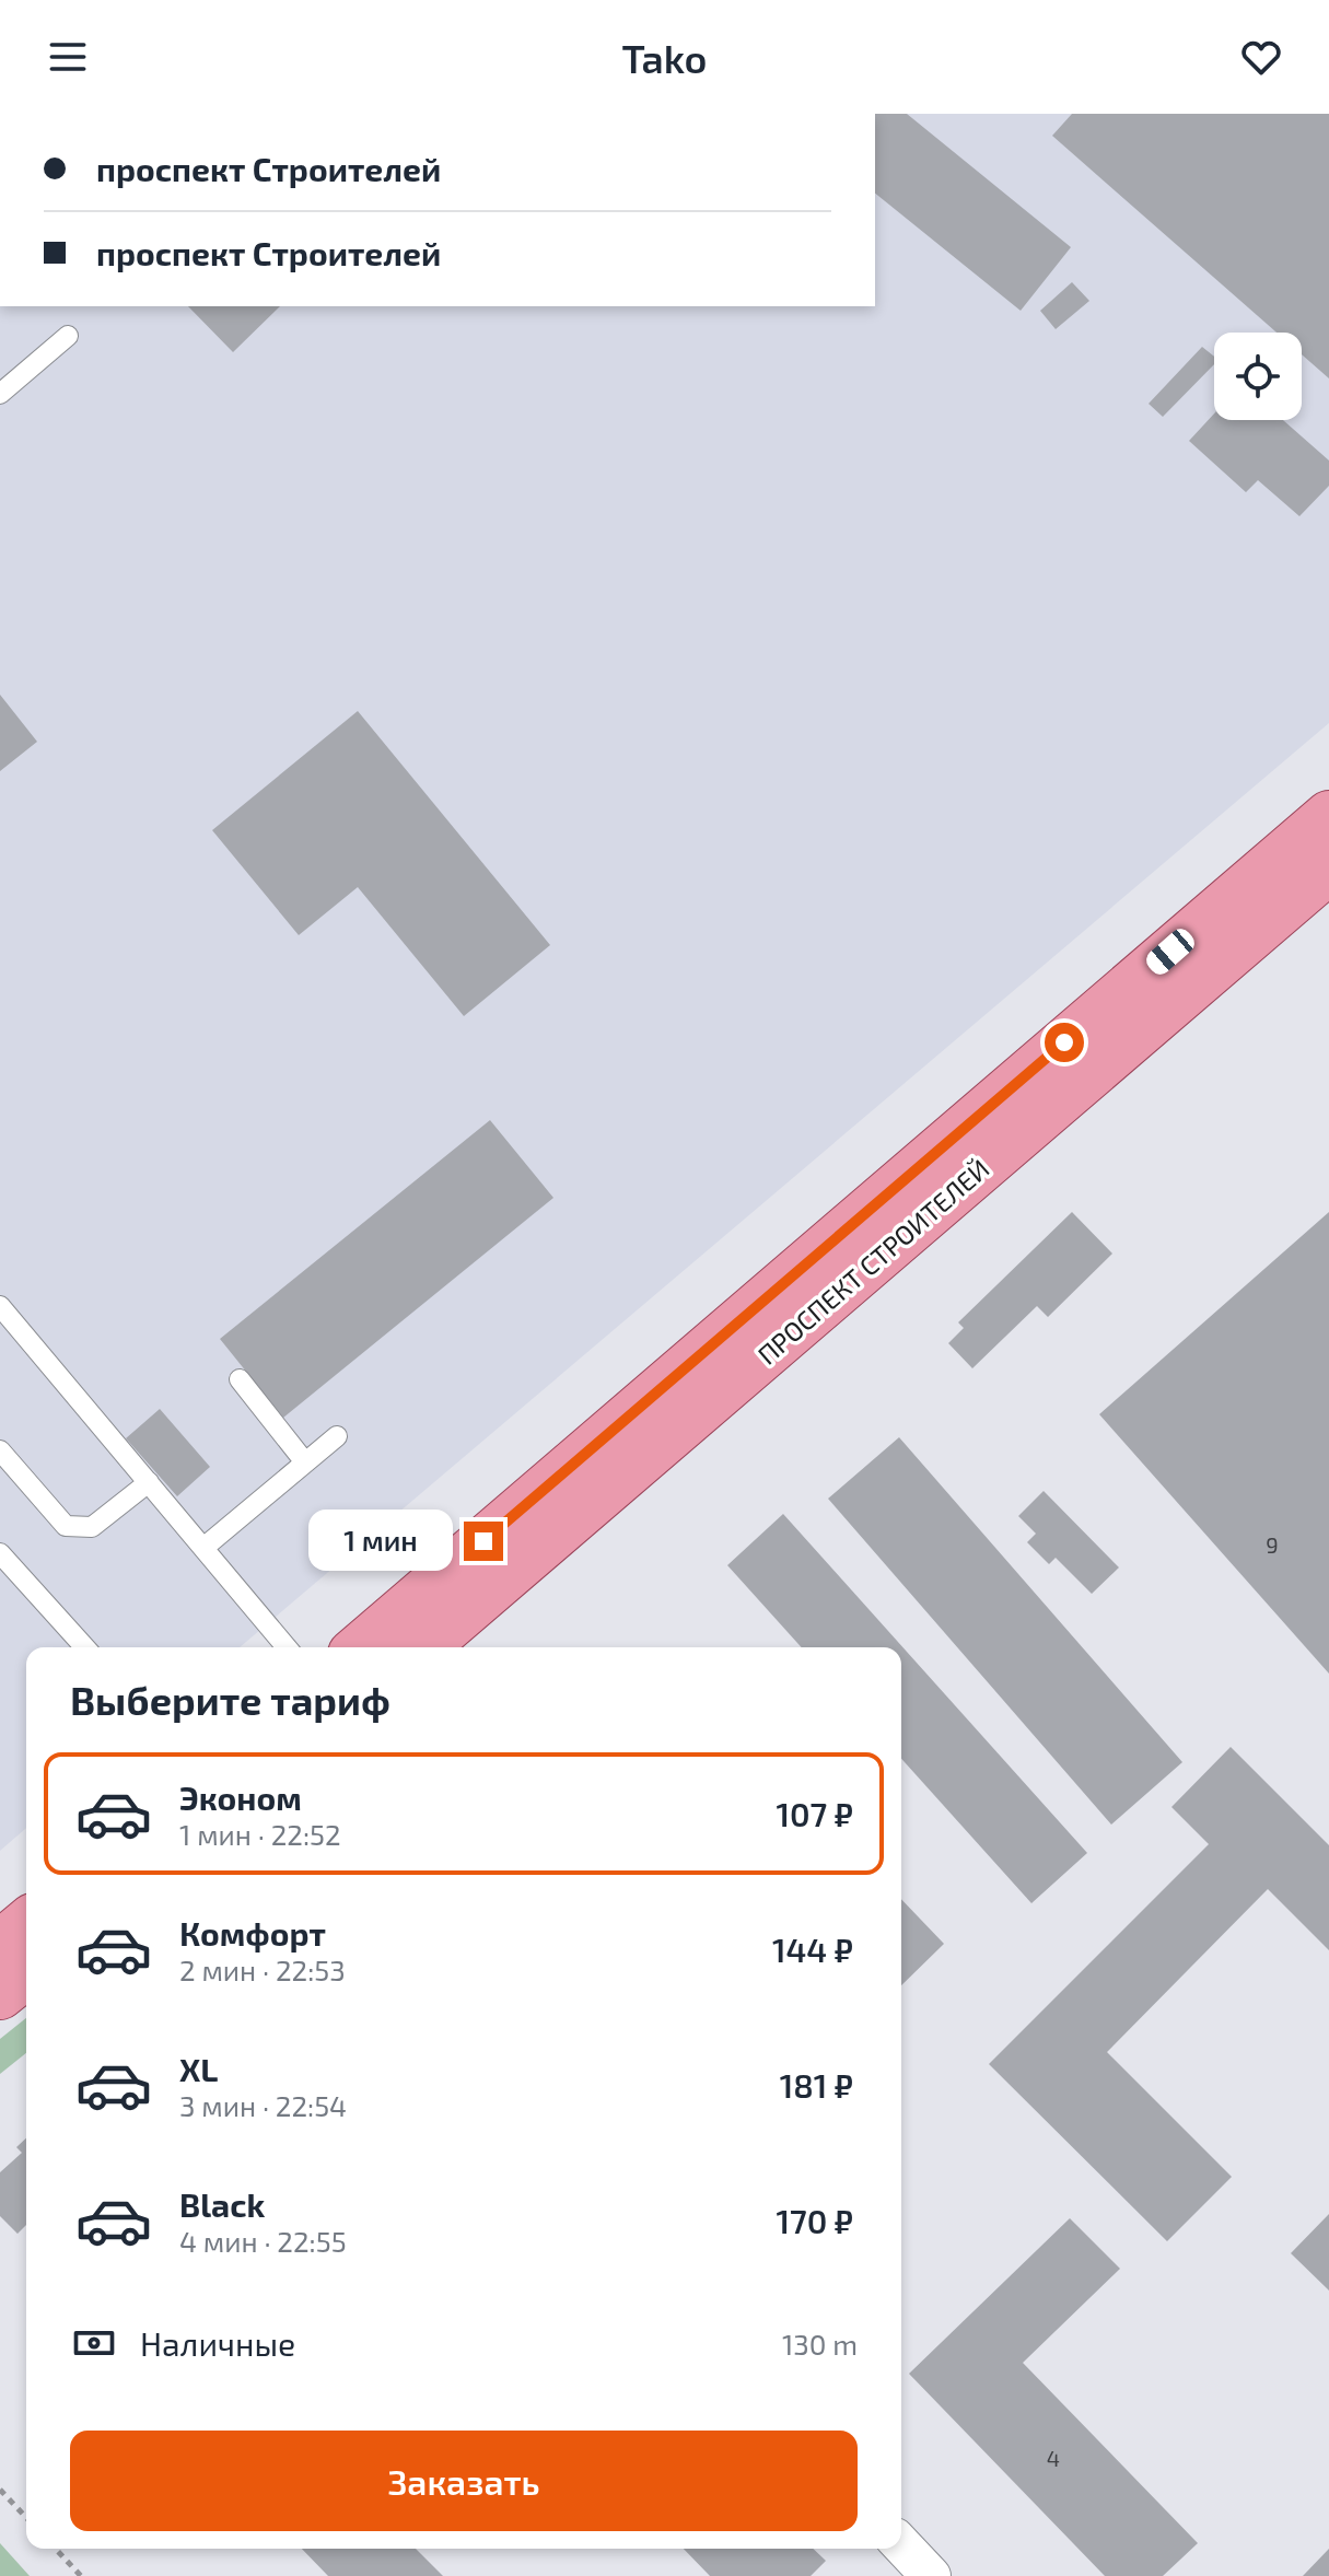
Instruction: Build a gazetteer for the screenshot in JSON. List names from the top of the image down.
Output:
{
  "streets": {
    "main road": ["ПРОСПЕКТ СТРОИТЕЛЕЙ"]
  },
  "house_numbers": ["9", "4"],
  "page": {
    "header": "Tako",
    "banner": ["проспект Строителей", "проспект Строителей"],
    "bubble": "1 мин",
    "heading": "Выберите тариф",
    "list": [
      {
        "name": "Эконом",
        "note": "1 мин · 22:52",
        "value": "107 ₽"
      },
      {
        "name": "Комфорт",
        "note": "2 мин · 22:53",
        "value": "144 ₽"
      },
      {
        "name": "XL",
        "note": "3 мин · 22:54",
        "value": "181 ₽"
      },
      {
        "name": "Black",
        "note": "4 мин · 22:55",
        "value": "170 ₽"
      }
    ],
    "pay": ["Наличные", "130 m"],
    "buttons": "Заказать"
  }
}
